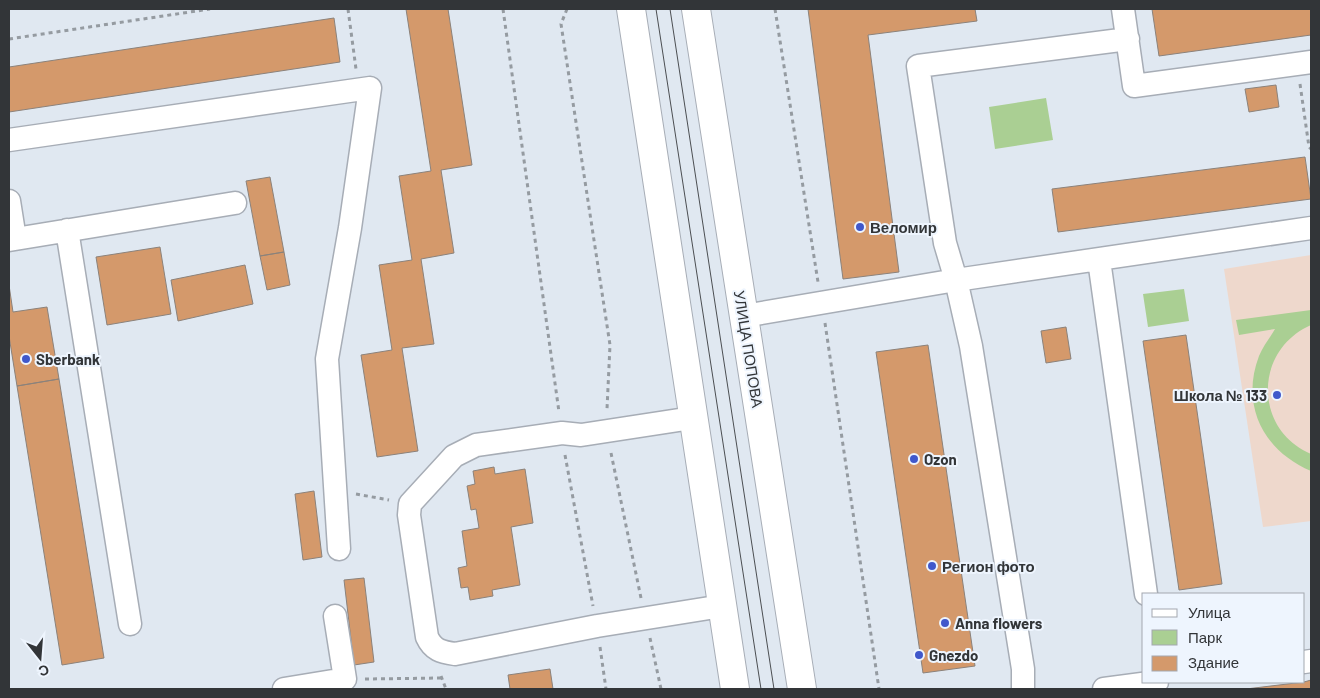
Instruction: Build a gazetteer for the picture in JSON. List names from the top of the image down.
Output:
{
  "streets": {
    "main road": ["УЛИЦА ПОПОВА"]
  },
  "places": [
    "Веломир",
    "Sberbank",
    "Школа № 133",
    "Ozon",
    "Регион фото",
    "Anna flowers",
    "Gnezdo"
  ],
  "legend": ["Улица", "Парк", "Здание"],
  "north": "bottom"
}
